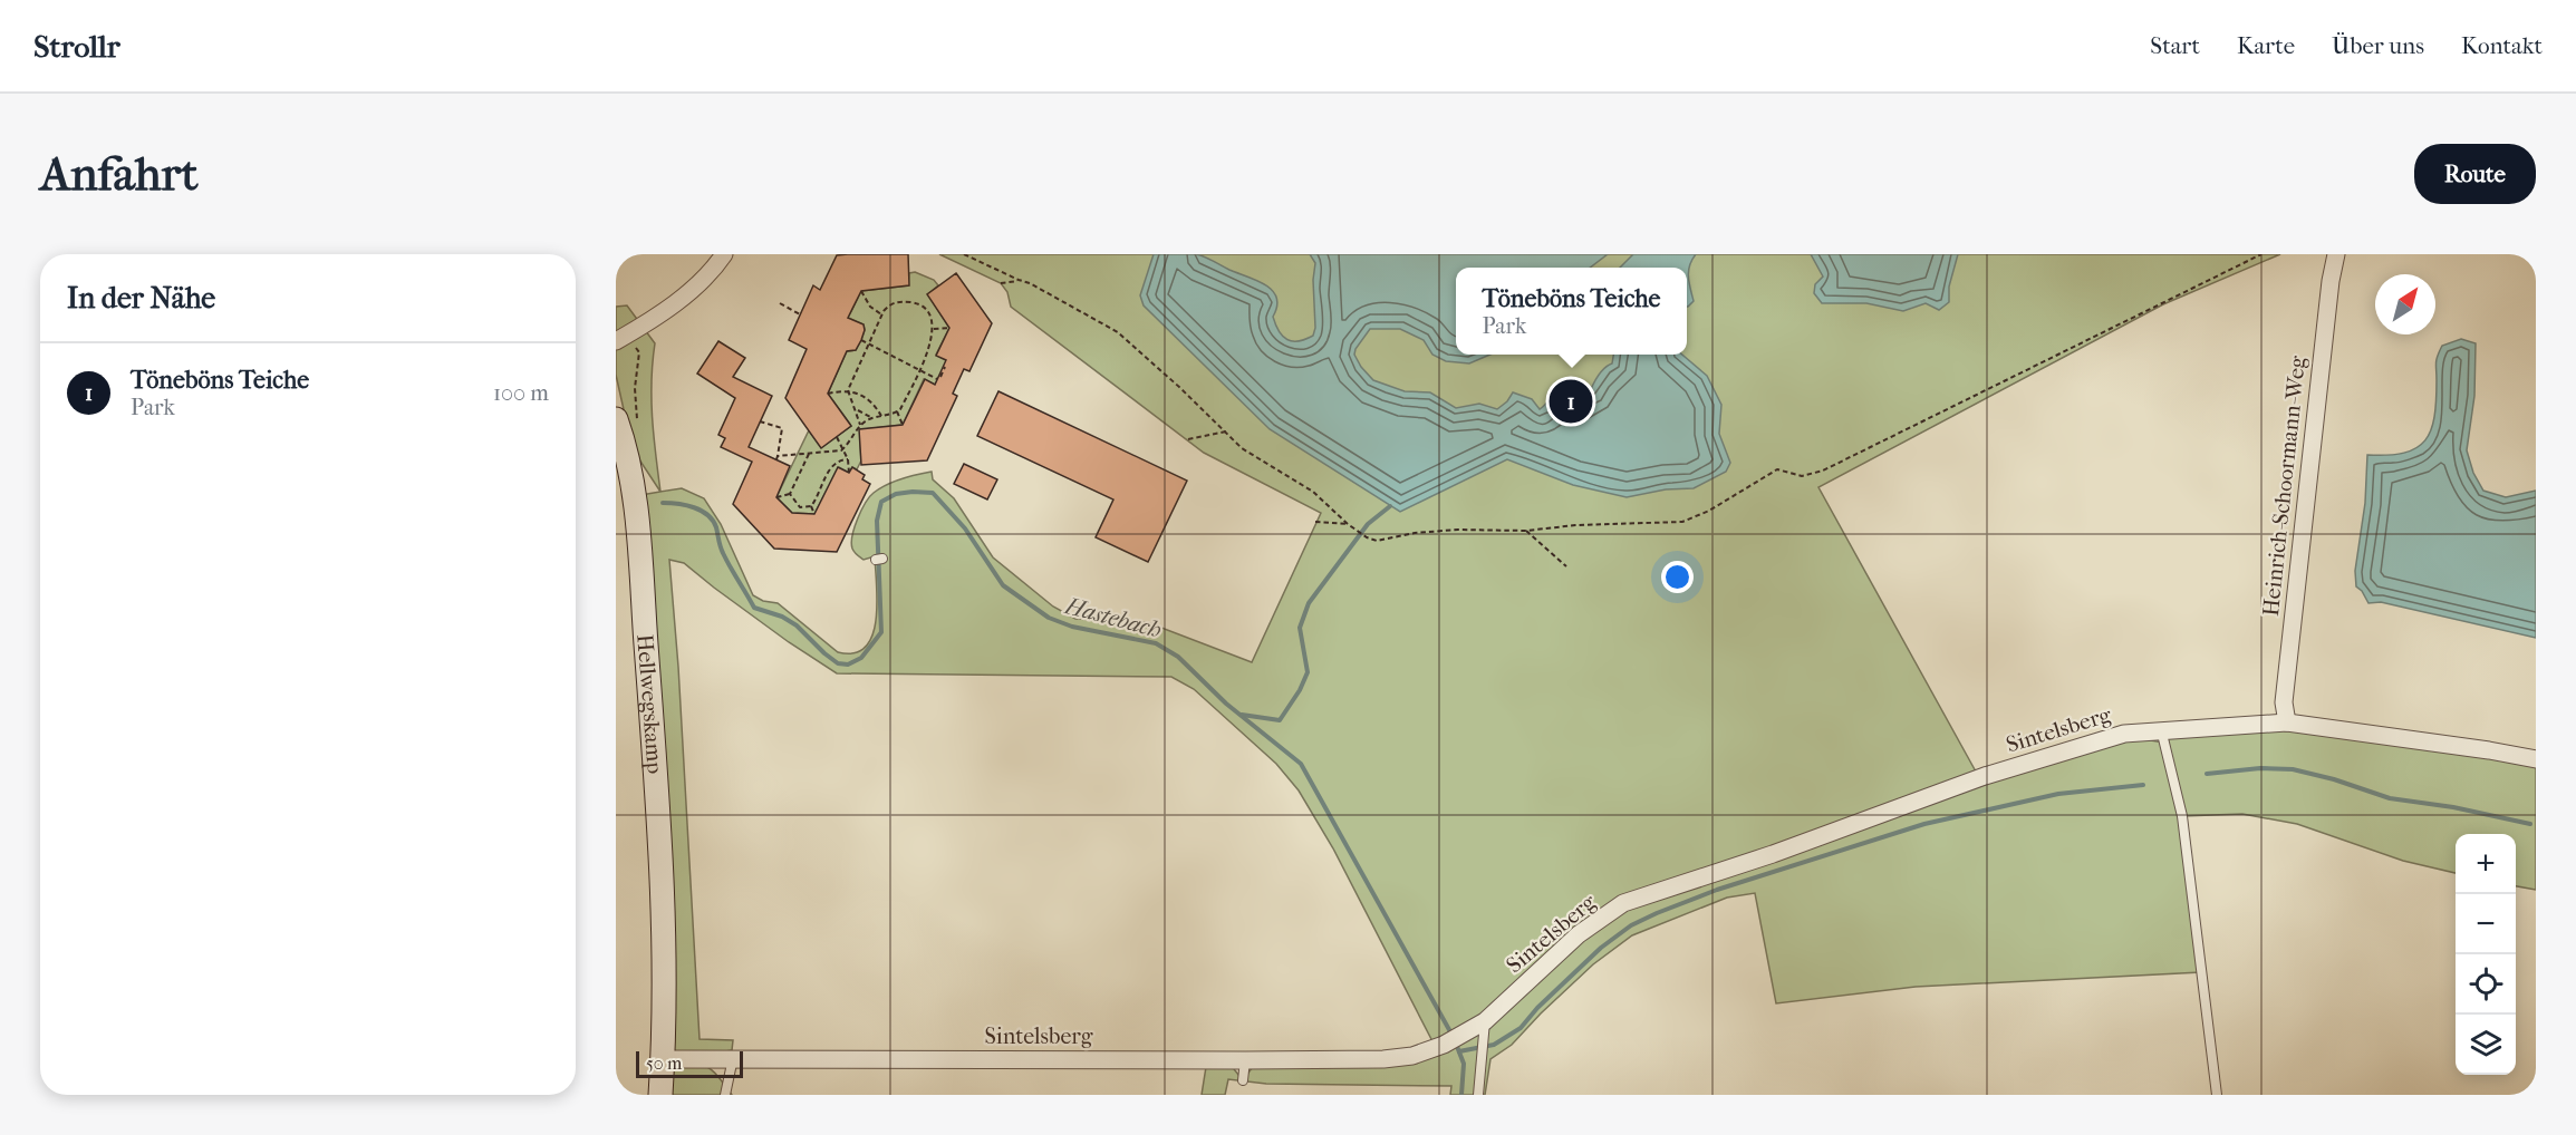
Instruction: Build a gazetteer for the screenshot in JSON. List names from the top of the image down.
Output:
{
  "streets": {
    "main road": ["Hellwegskamp"],
    "street": ["Heinrich-Schoormann-Weg", "Sintelsberg"]
  },
  "crossings": [
    ["Heinrich-Schoormann-Weg", "Sintelsberg"],
    ["Hellwegskamp", "Sintelsberg"]
  ],
  "water": ["Hastebach"],
  "scale_bar": "50 m",
  "north": "top right",
  "page": {
    "header": "Strollr",
    "nav": [
      "Start",
      "Karte",
      "Über uns",
      "Kontakt"
    ],
    "buttons": "Route",
    "title": "Anfahrt",
    "heading": "In der Nähe",
    "popup": ["Töneböns Teiche", "Park"],
    "list": [
      {
        "mark": "1",
        "name": "Töneböns Teiche",
        "note": "Park",
        "value": "100 m"
      }
    ],
    "pins": "1",
    "map_buttons": ["+", "−"],
    "scale": "50 m"
  }
}
